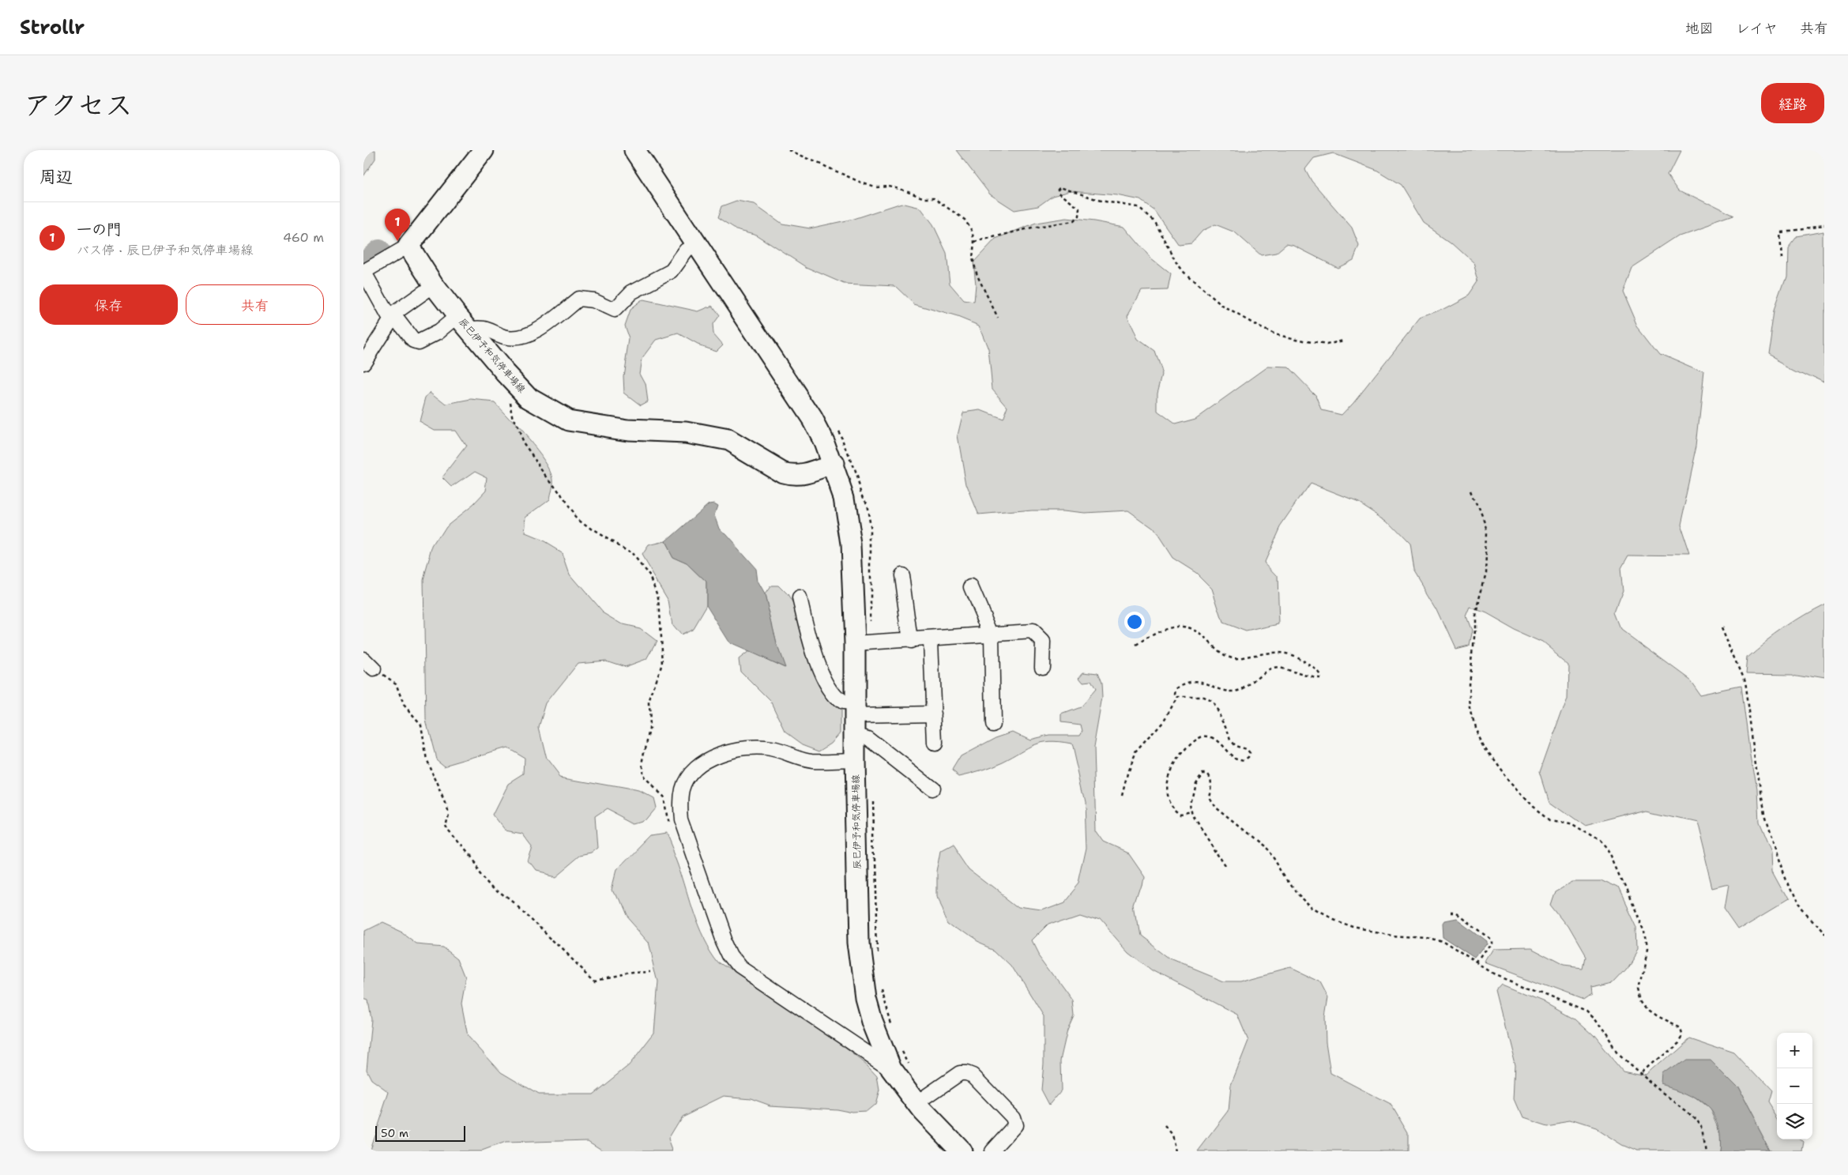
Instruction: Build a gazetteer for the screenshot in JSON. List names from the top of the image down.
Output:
{
  "streets": {
    "main road": ["辰巳伊予和気停車場線"]
  },
  "scale_bar": "50 m",
  "page": {
    "header": "Strollr",
    "nav": ["地図", "レイヤ", "共有"],
    "title": "アクセス",
    "buttons": [
      "経路",
      ["保存", "共有"]
    ],
    "heading": "周辺",
    "list": [
      {
        "mark": "1",
        "name": "一の門",
        "note": "バス停 · 辰巳伊予和気停車場線",
        "value": "460 m"
      }
    ],
    "pins": "1",
    "map_buttons": ["+", "−"],
    "scale": "50 m"
  }
}
